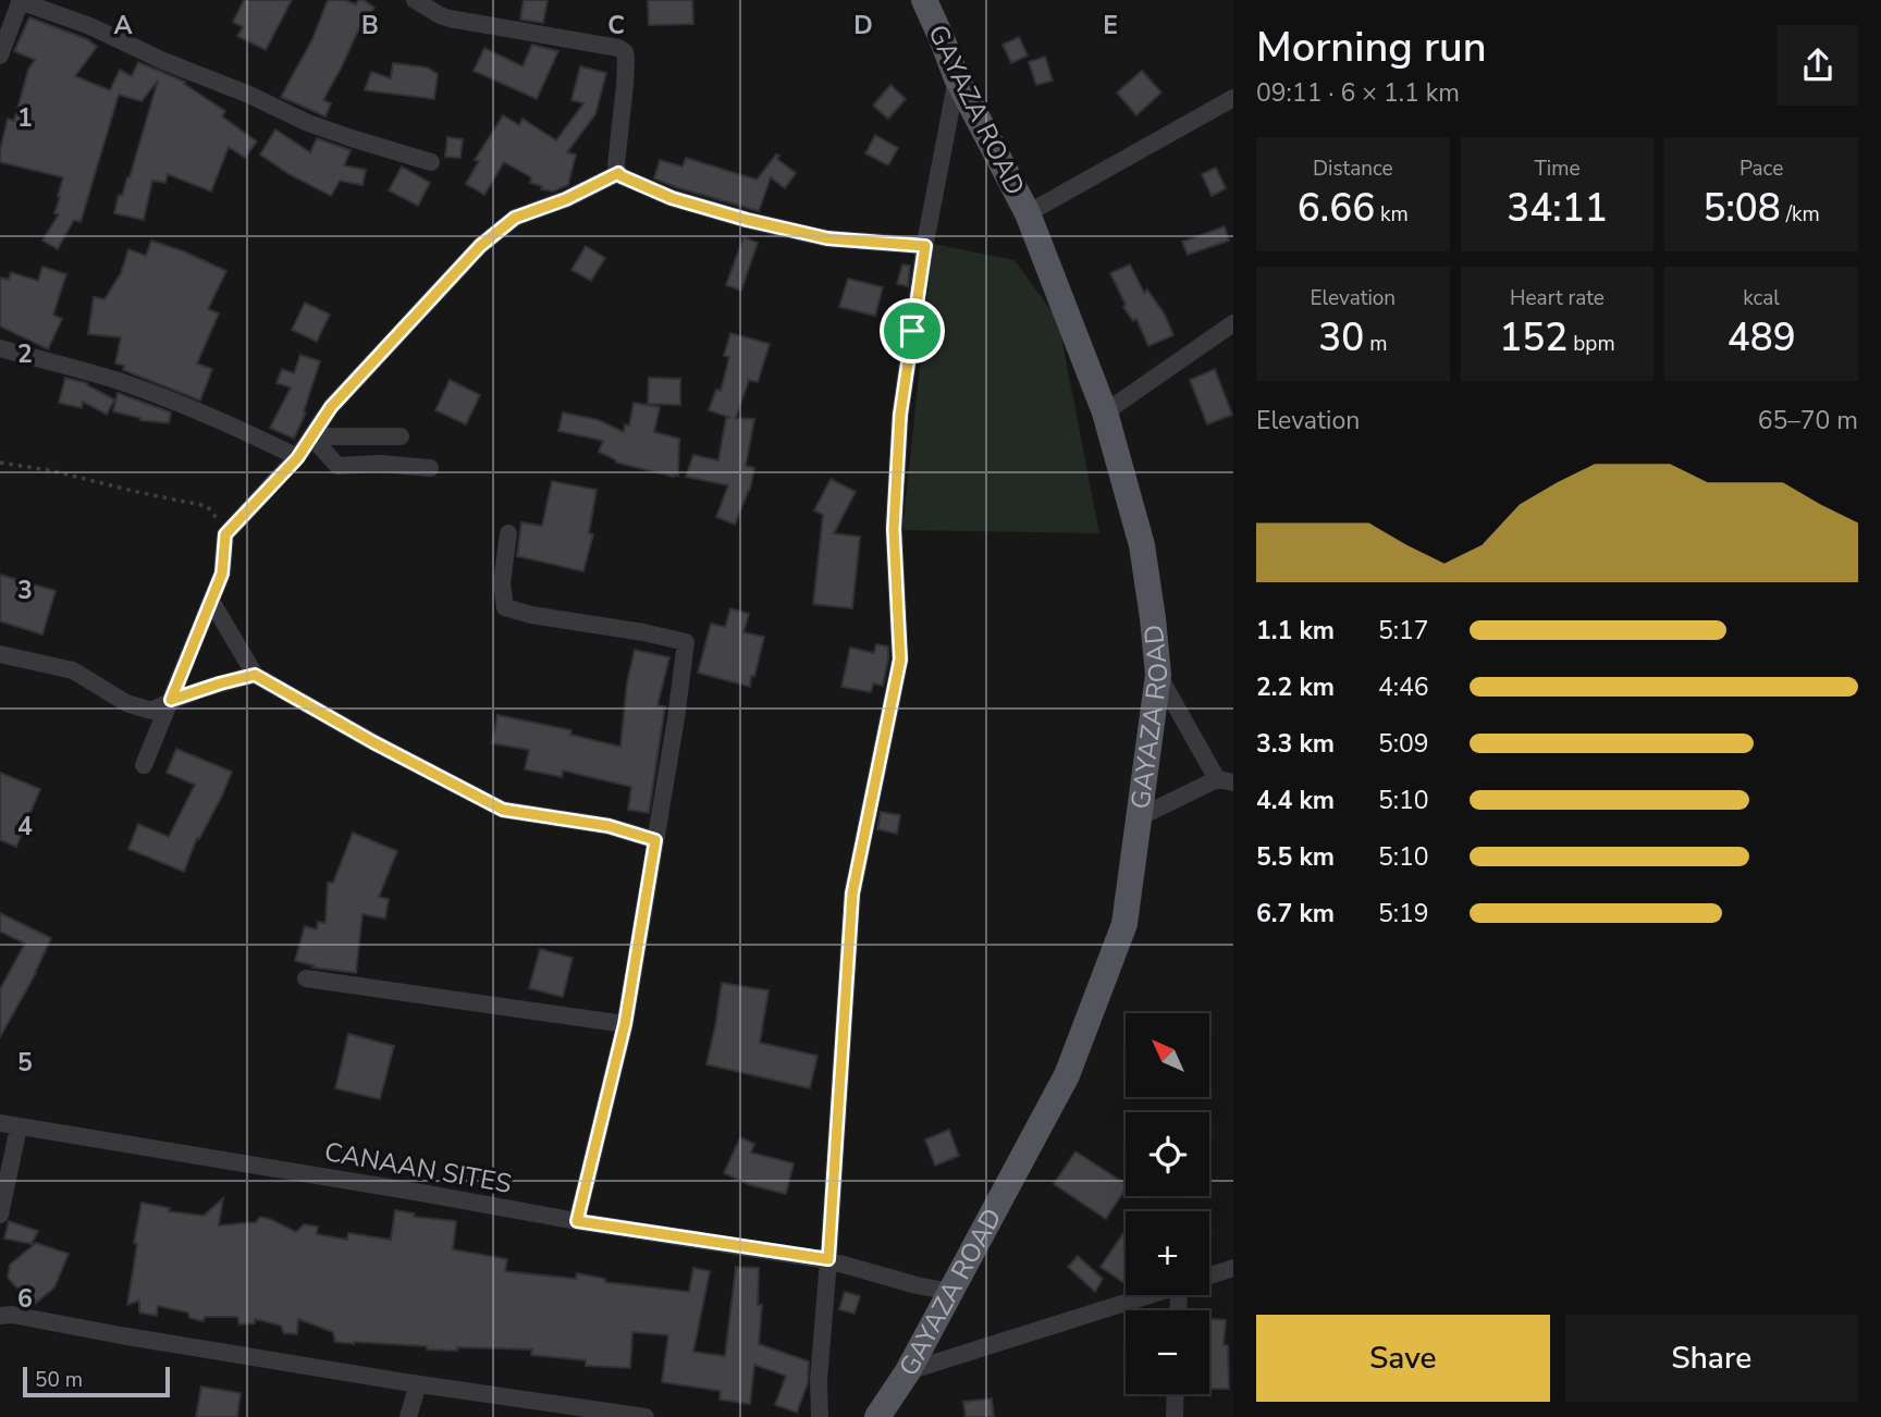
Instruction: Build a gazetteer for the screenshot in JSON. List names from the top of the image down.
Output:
{
  "streets": {
    "main road": ["GAYAZA ROAD"],
    "street": ["CANAAN SITES"]
  },
  "crossings": [
    ["GAYAZA ROAD", "CANAAN SITES"]
  ],
  "scale_bar": "50 m",
  "north": "top left",
  "page": {
    "heading": ["Morning run", "09:11 · 6 × 1.1 km"],
    "stats": [
      ["Distance", "6.66 km"],
      ["Time", "34:11"],
      ["Pace", "5:08 /km"],
      ["Elevation", "30 m"],
      ["Heart rate", "152 bpm"],
      ["kcal", "489"]
    ],
    "chart": ["Elevation", "65–70 m"],
    "list": [
      {
        "name": "1.1 km",
        "note": "5:17"
      },
      {
        "name": "2.2 km",
        "note": "4:46"
      },
      {
        "name": "3.3 km",
        "note": "5:09"
      },
      {
        "name": "4.4 km",
        "note": "5:10"
      },
      {
        "name": "5.5 km",
        "note": "5:10"
      },
      {
        "name": "6.7 km",
        "note": "5:19"
      }
    ],
    "map_buttons": ["+", "−"],
    "buttons": ["Save", "Share"],
    "scale": "50 m"
  },
  "grid": {
    "columns": [
      "A",
      "B",
      "C",
      "D",
      "E"
    ],
    "rows": [
      "1",
      "2",
      "3",
      "4",
      "5",
      "6"
    ]
  }
}
